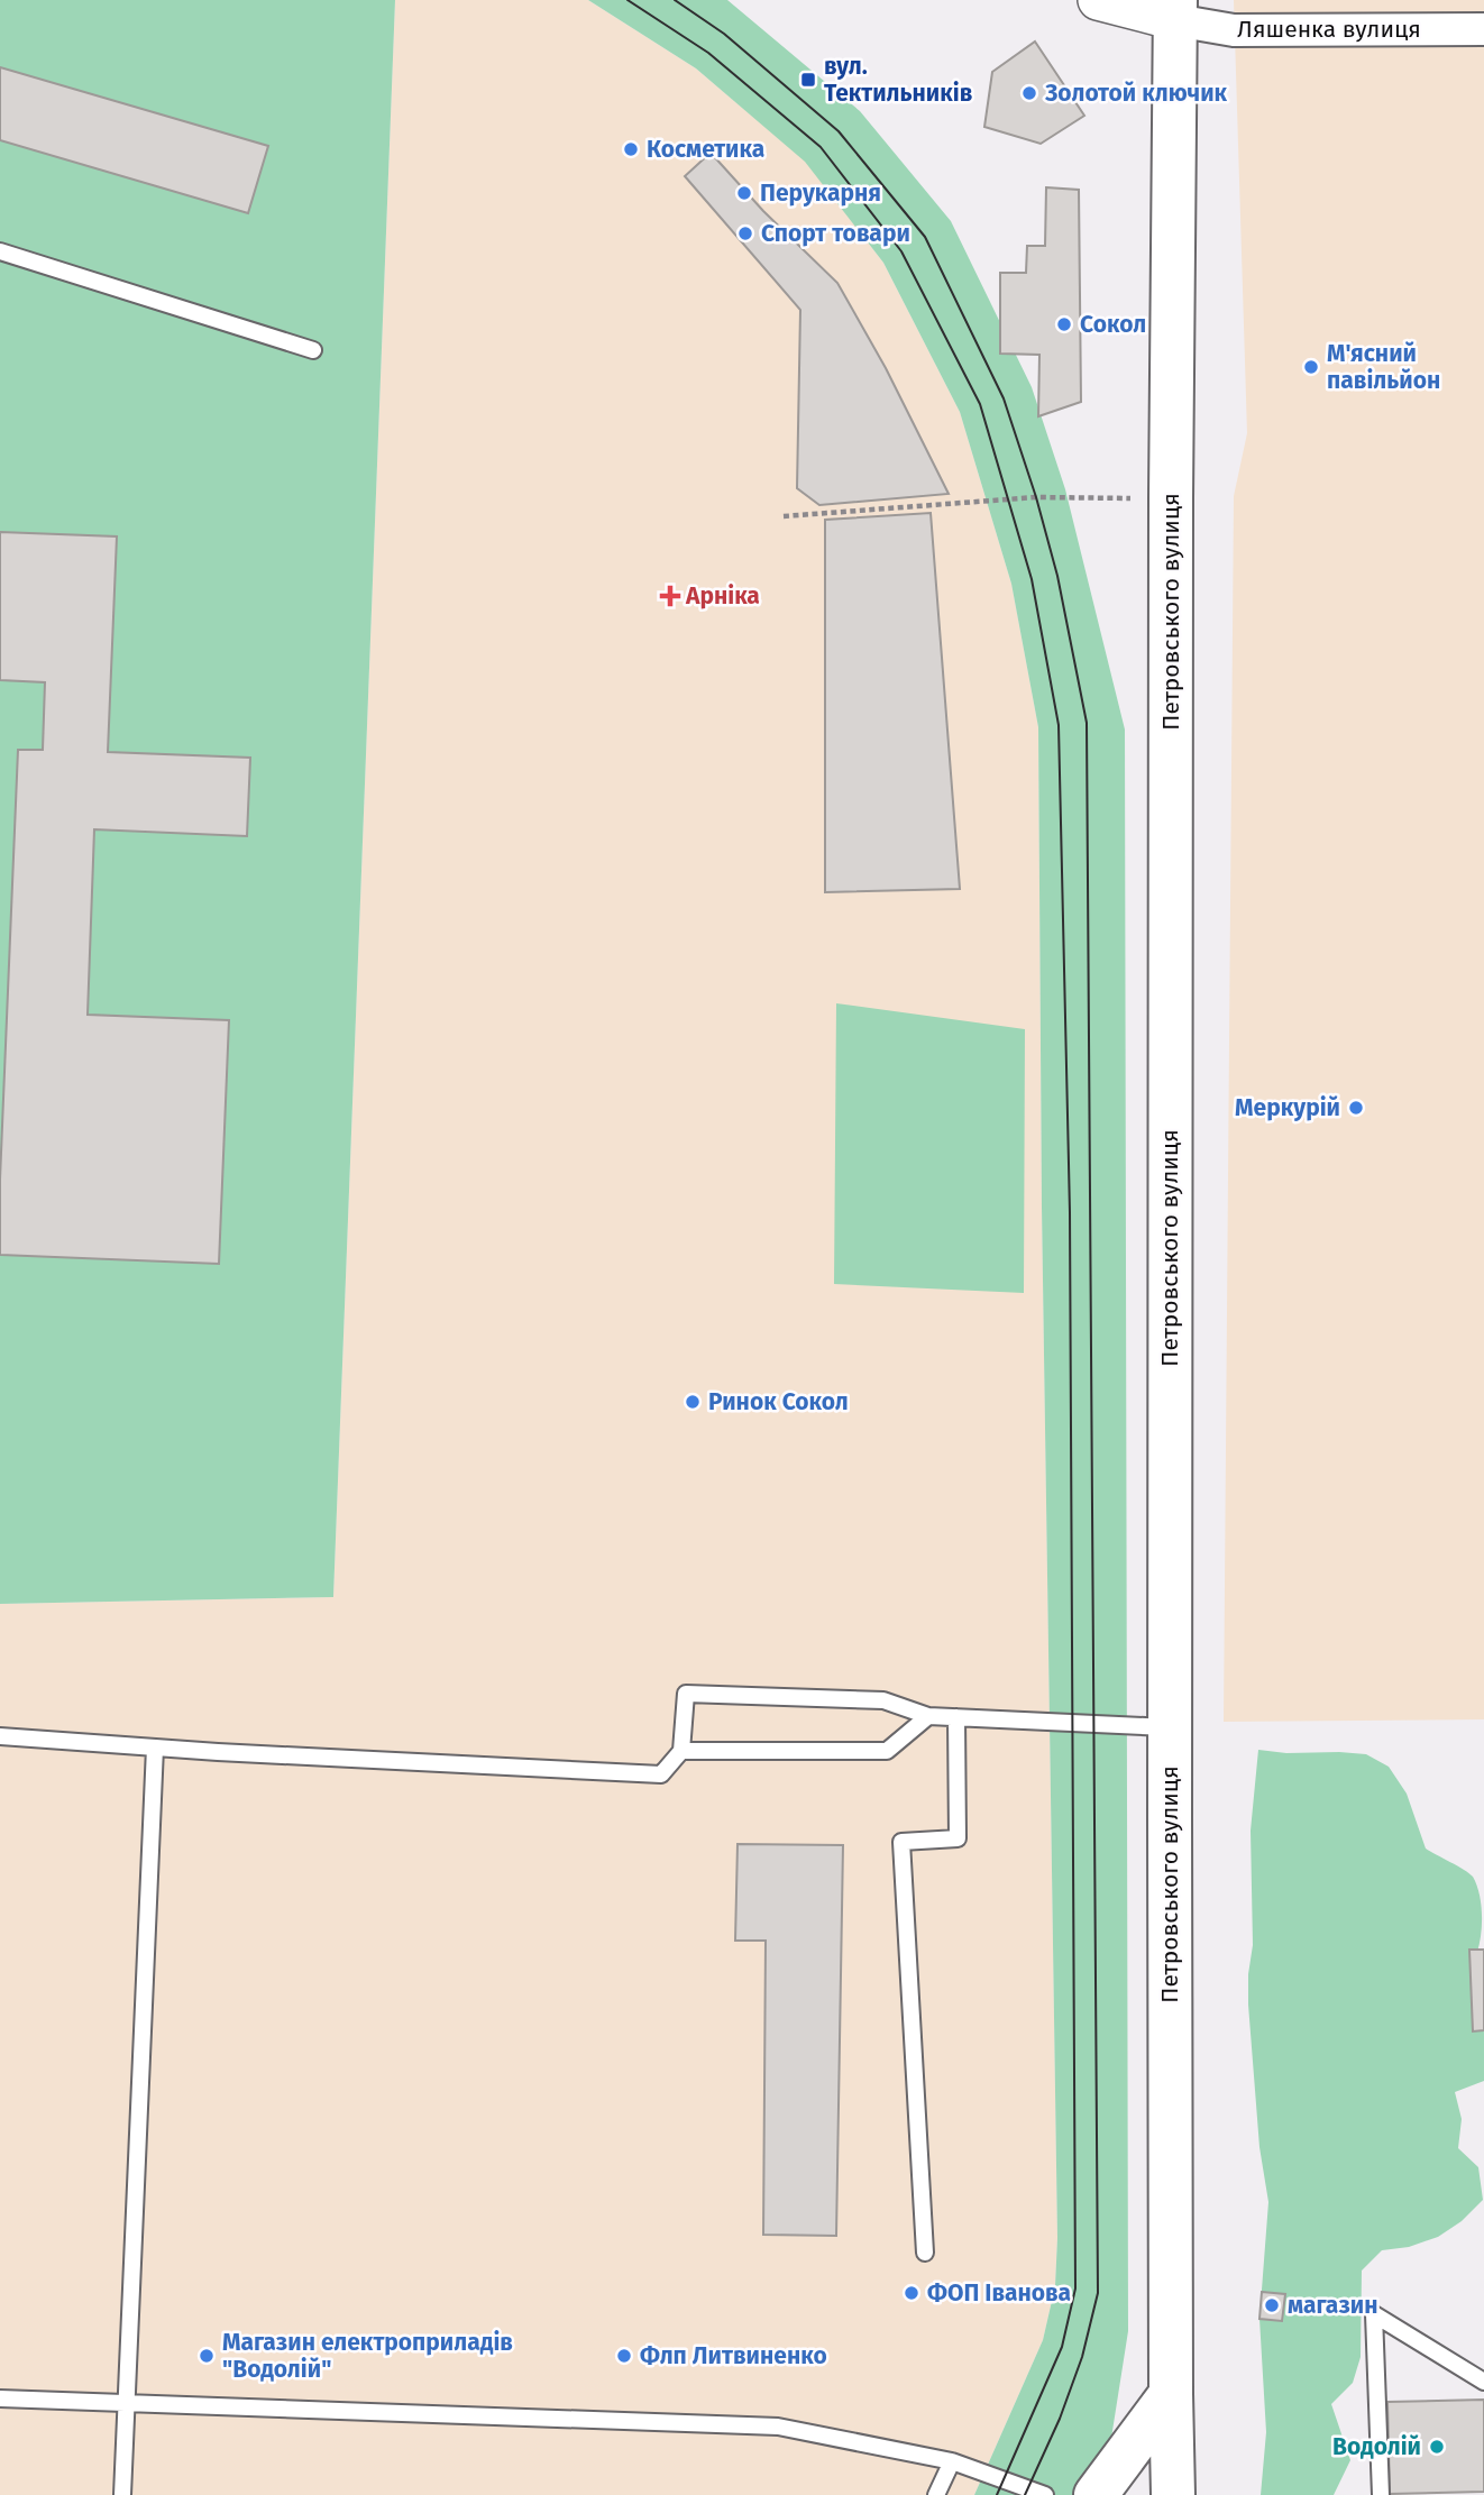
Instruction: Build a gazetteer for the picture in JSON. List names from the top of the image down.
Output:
{
  "streets": {
    "main road": ["Петровського вулиця"],
    "street": ["Ляшенка вулиця"]
  },
  "crossings": [
    ["Ляшенка вулиця", "Петровського вулиця"]
  ],
  "places": {
    "transit": ["вул. Тектильників"],
    "other": [
      "Золотой ключик",
      "Косметика",
      "Перукарня",
      "Спорт товари",
      "Сокол",
      "М'ясний павільйон",
      "Меркурій",
      "Ринок Сокол",
      "ФОП Іванова",
      "магазин",
      "Магазин електроприладів \"Водолій\"",
      "Флп Литвиненко",
      "Водолій"
    ],
    "health": ["Арніка"]
  }
}
